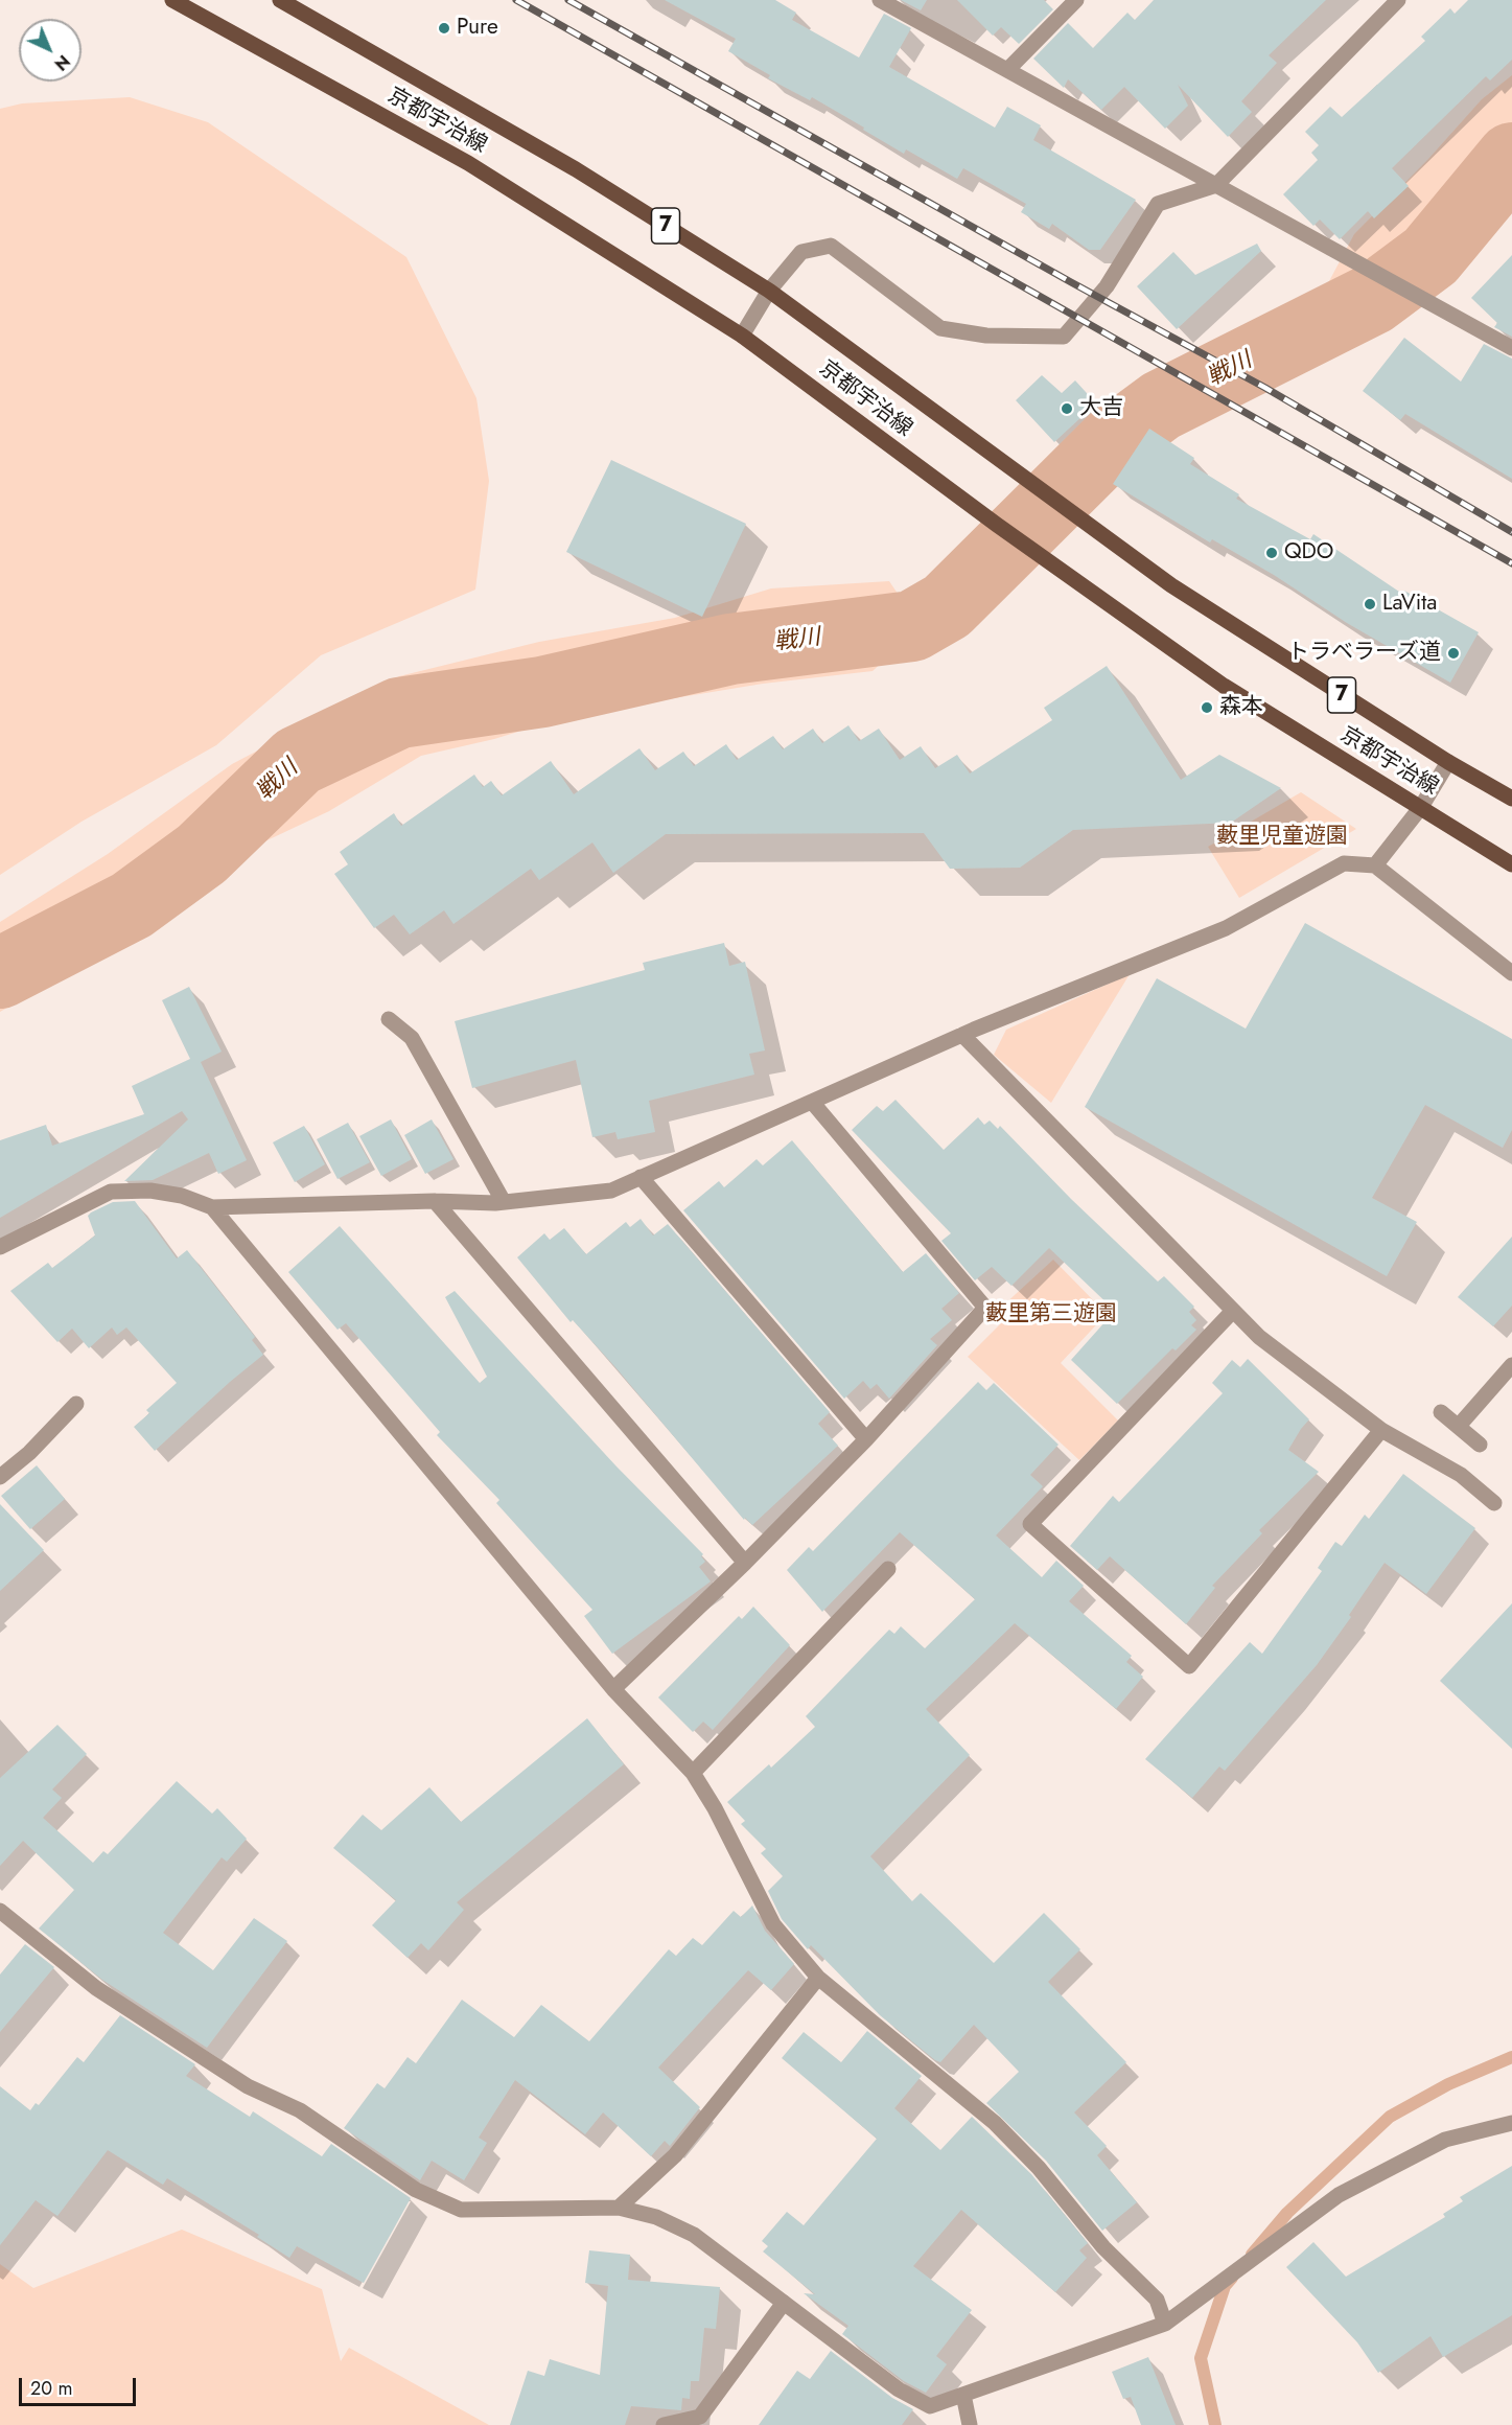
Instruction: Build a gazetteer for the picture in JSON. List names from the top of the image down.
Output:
{
  "streets": {
    "main road": ["京都宇治線", "7"]
  },
  "water": ["戦川"],
  "parks": ["藪里児童遊園", "藪里第三遊園"],
  "places": [
    "Pure",
    "大吉",
    "QDO",
    "LaVita",
    "トラベラーズ道",
    "森本"
  ],
  "scale_bar": "20 m",
  "north": "bottom right"
}
